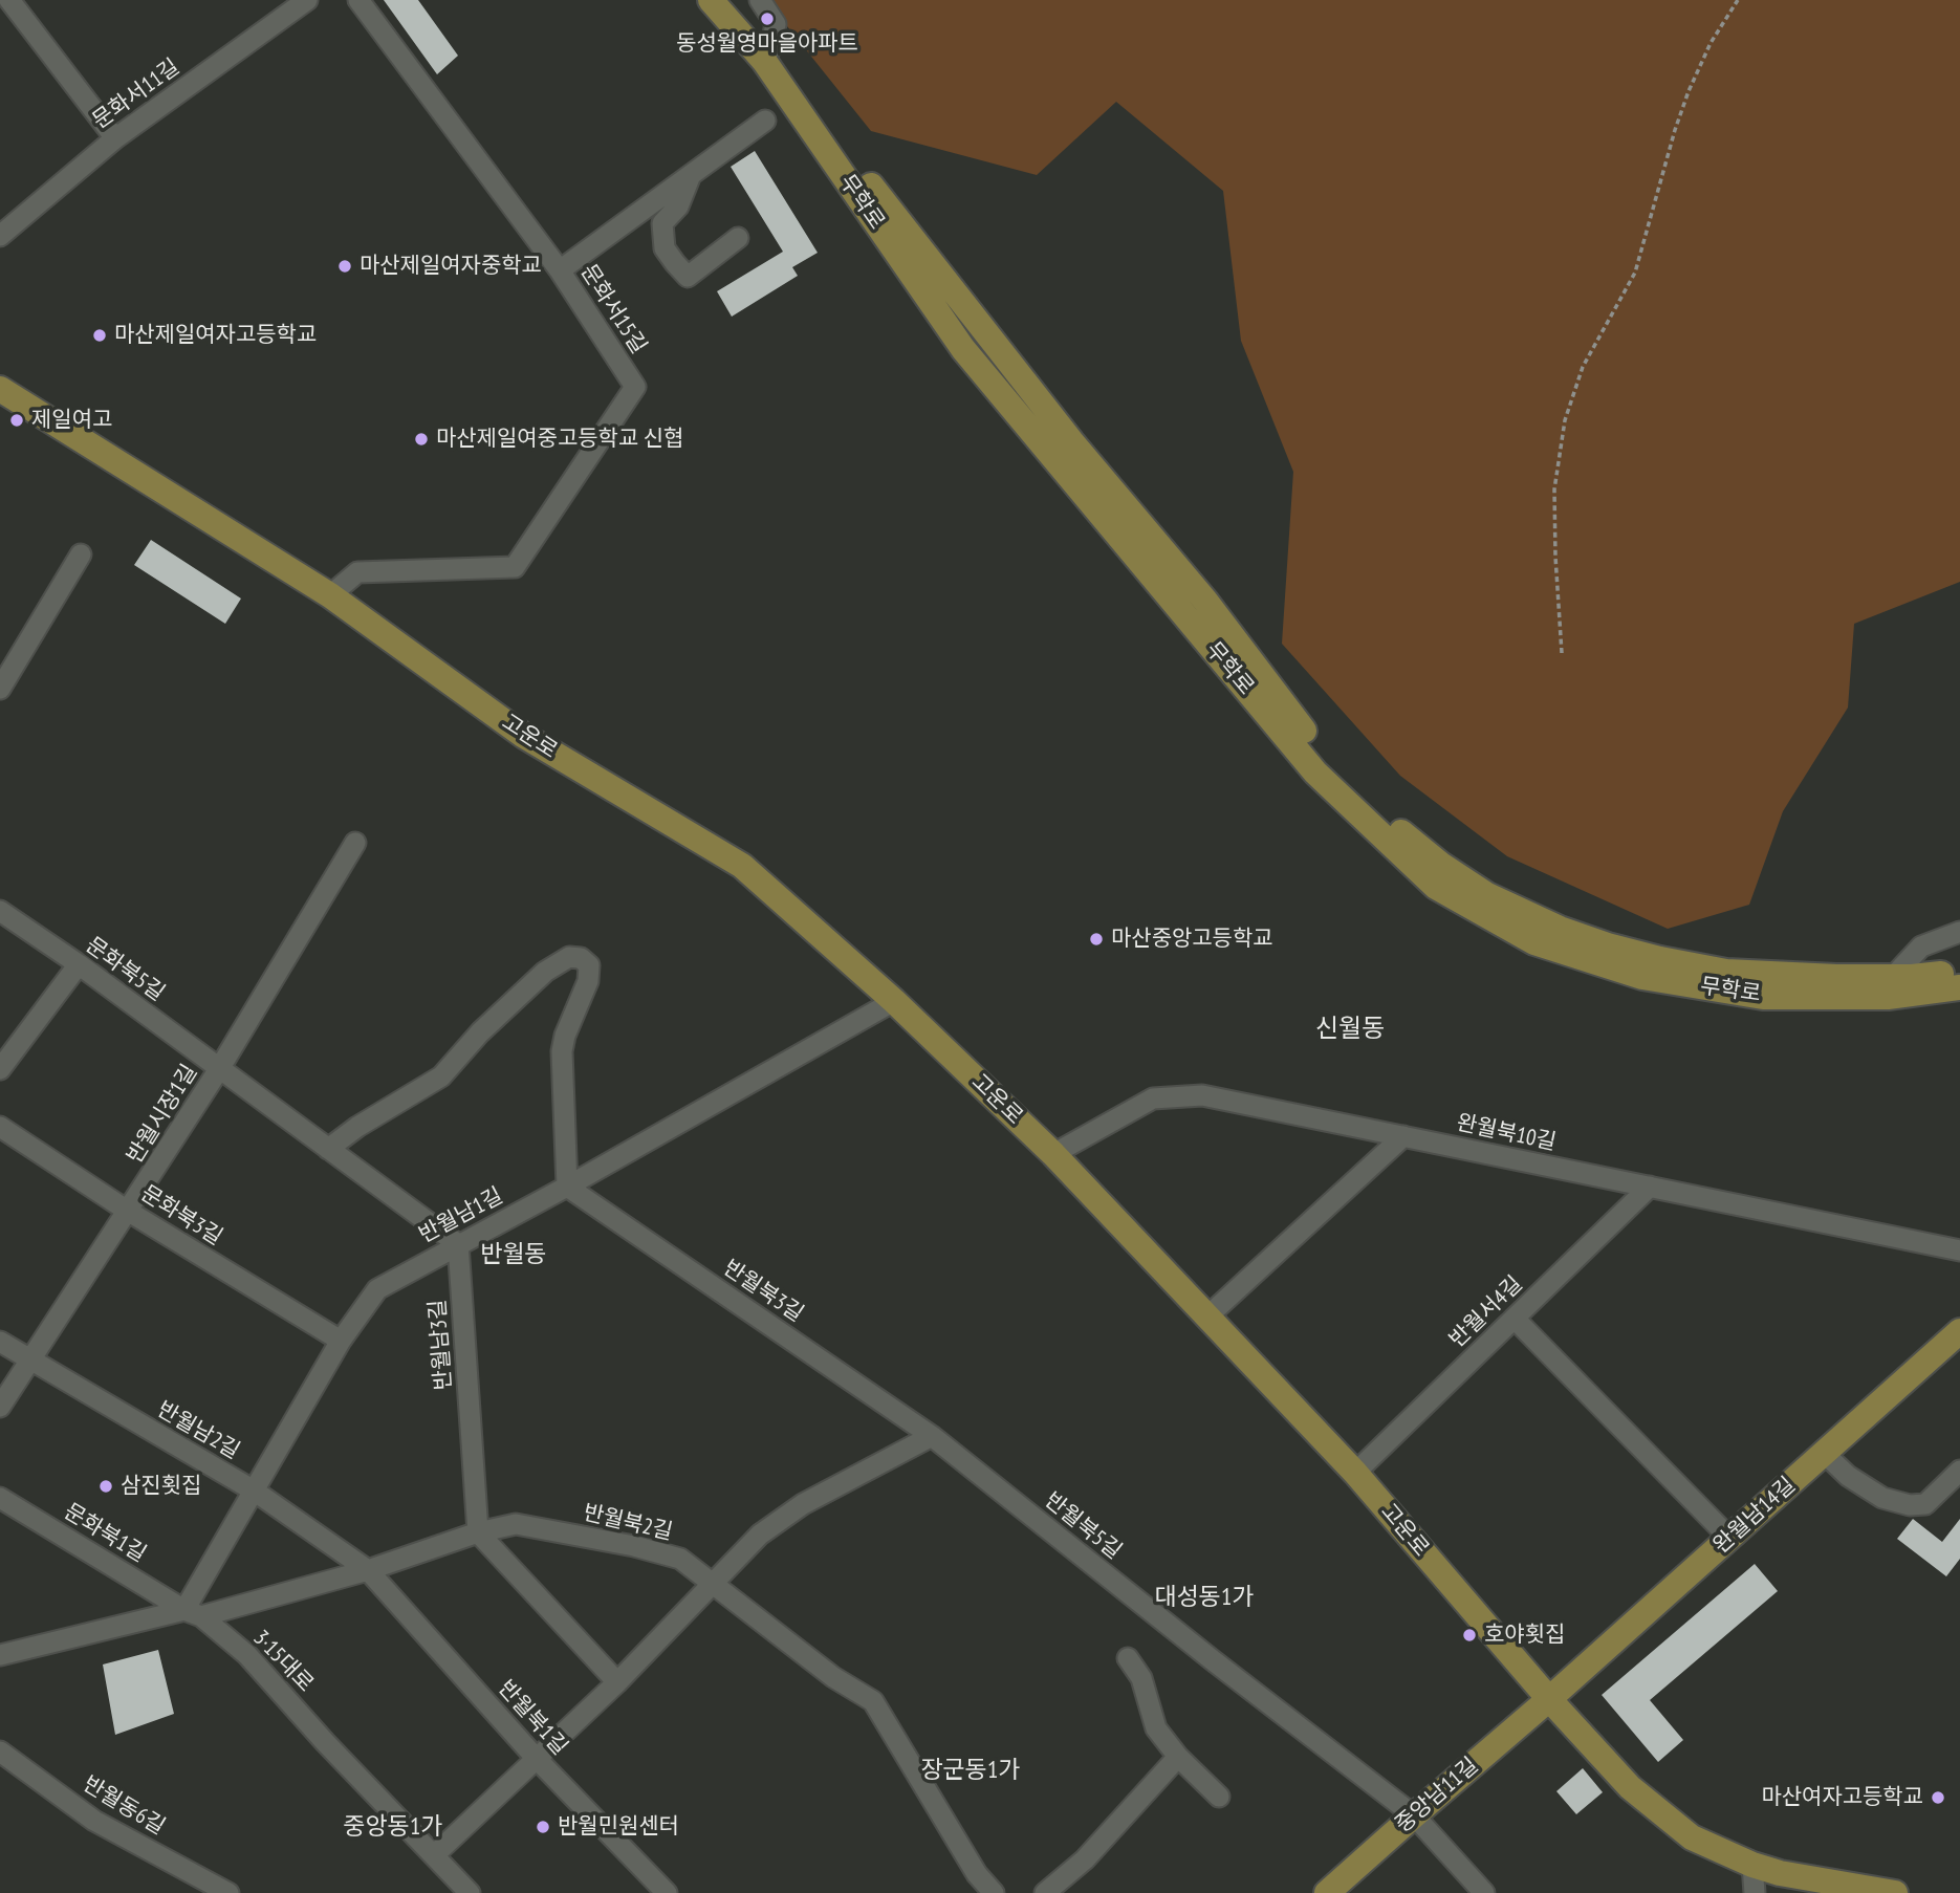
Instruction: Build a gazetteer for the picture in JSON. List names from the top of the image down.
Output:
{
  "streets": {
    "main road": [
      "무학로",
      "고운로",
      "완월남14길",
      "중앙남11길"
    ],
    "street": [
      "문화서11길",
      "문화서15길",
      "문화북5길",
      "반월시장1길",
      "완월북10길",
      "문화북3길",
      "반월남1길",
      "반월북3길",
      "반월서4길",
      "반월남3길",
      "반월남2길",
      "반월북2길",
      "반월북5길",
      "문화북1길",
      "3·15대로",
      "반월북1길",
      "반월동6길"
    ]
  },
  "crossings": [
    ["문화서15길", "고운로"],
    ["고운로", "완월북10길"],
    ["고운로", "반월남1길"],
    ["고운로", "반월서4길"],
    ["고운로", "완월남14길"],
    ["고운로", "중앙남11길"],
    ["문화북5길", "반월시장1길"],
    ["반월시장1길", "문화북3길"],
    ["반월시장1길", "반월남2길"],
    ["완월북10길", "반월서4길"],
    ["문화북3길", "반월남1길"],
    ["반월남1길", "반월북3길"],
    ["반월남1길", "반월남3길"],
    ["반월남1길", "반월남2길"],
    ["반월남1길", "반월북2길"],
    ["반월남1길", "문화북1길"],
    ["반월남1길", "3·15대로"],
    ["반월북3길", "반월북5길"],
    ["반월남3길", "반월북2길"],
    ["반월남2길", "반월북2길"],
    ["반월남2길", "반월북1길"],
    ["완월남14길", "중앙남11길"],
    ["반월북2길", "문화북1길"],
    ["반월북2길", "3·15대로"],
    ["반월북2길", "반월북1길"],
    ["반월북5길", "중앙남11길"],
    ["문화북1길", "3·15대로"]
  ],
  "districts": [
    "신월동",
    "반월동",
    "대성동1가",
    "장군동1가",
    "중앙동1가"
  ],
  "places": [
    "동성월영마을아파트",
    "마산제일여자중학교",
    "마산제일여자고등학교",
    "제일여고",
    "마산제일여중고등학교 신협",
    "마산중앙고등학교",
    "삼진횟집",
    "호야횟집",
    "마산여자고등학교",
    "반월민원센터"
  ]
}
